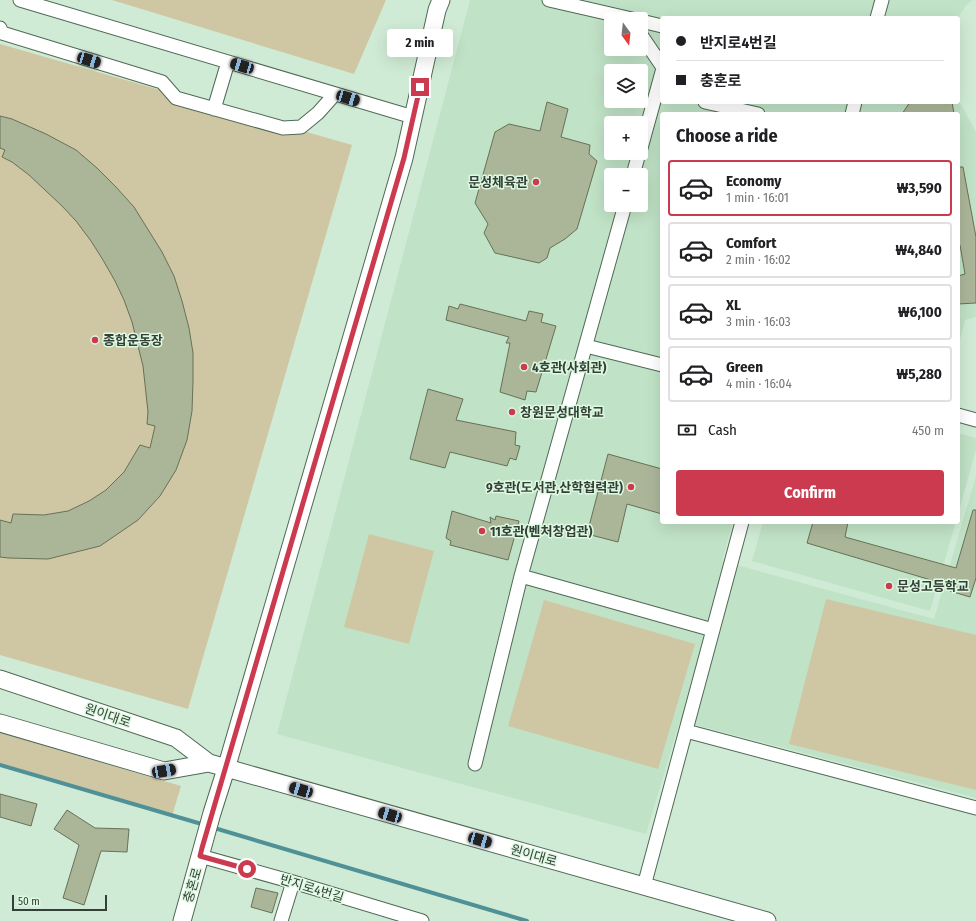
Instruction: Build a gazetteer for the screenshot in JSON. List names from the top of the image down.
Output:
{
  "streets": {
    "main road": ["원이대로", "충혼로"],
    "street": ["반지로4번길"]
  },
  "crossings": [
    ["원이대로", "충혼로"],
    ["충혼로", "반지로4번길"]
  ],
  "places": [
    "문성체육관",
    "종합운동장",
    "4호관(사회관)",
    "창원문성대학교",
    "9호관(도서관,산학협력관)",
    "11호관(벤처창업관)",
    "문성고등학교"
  ],
  "scale_bar": "50 m",
  "north": "bottom",
  "page": {
    "map_buttons": ["+", "−"],
    "banner": ["반지로4번길", "충혼로"],
    "bubble": "2 min",
    "heading": "Choose a ride",
    "list": [
      {
        "name": "Economy",
        "note": "1 min · 16:01",
        "value": "₩3,590"
      },
      {
        "name": "Comfort",
        "note": "2 min · 16:02",
        "value": "₩4,840"
      },
      {
        "name": "XL",
        "note": "3 min · 16:03",
        "value": "₩6,100"
      },
      {
        "name": "Green",
        "note": "4 min · 16:04",
        "value": "₩5,280"
      }
    ],
    "pay": ["Cash", "450 m"],
    "buttons": "Confirm",
    "scale": "50 m"
  }
}
